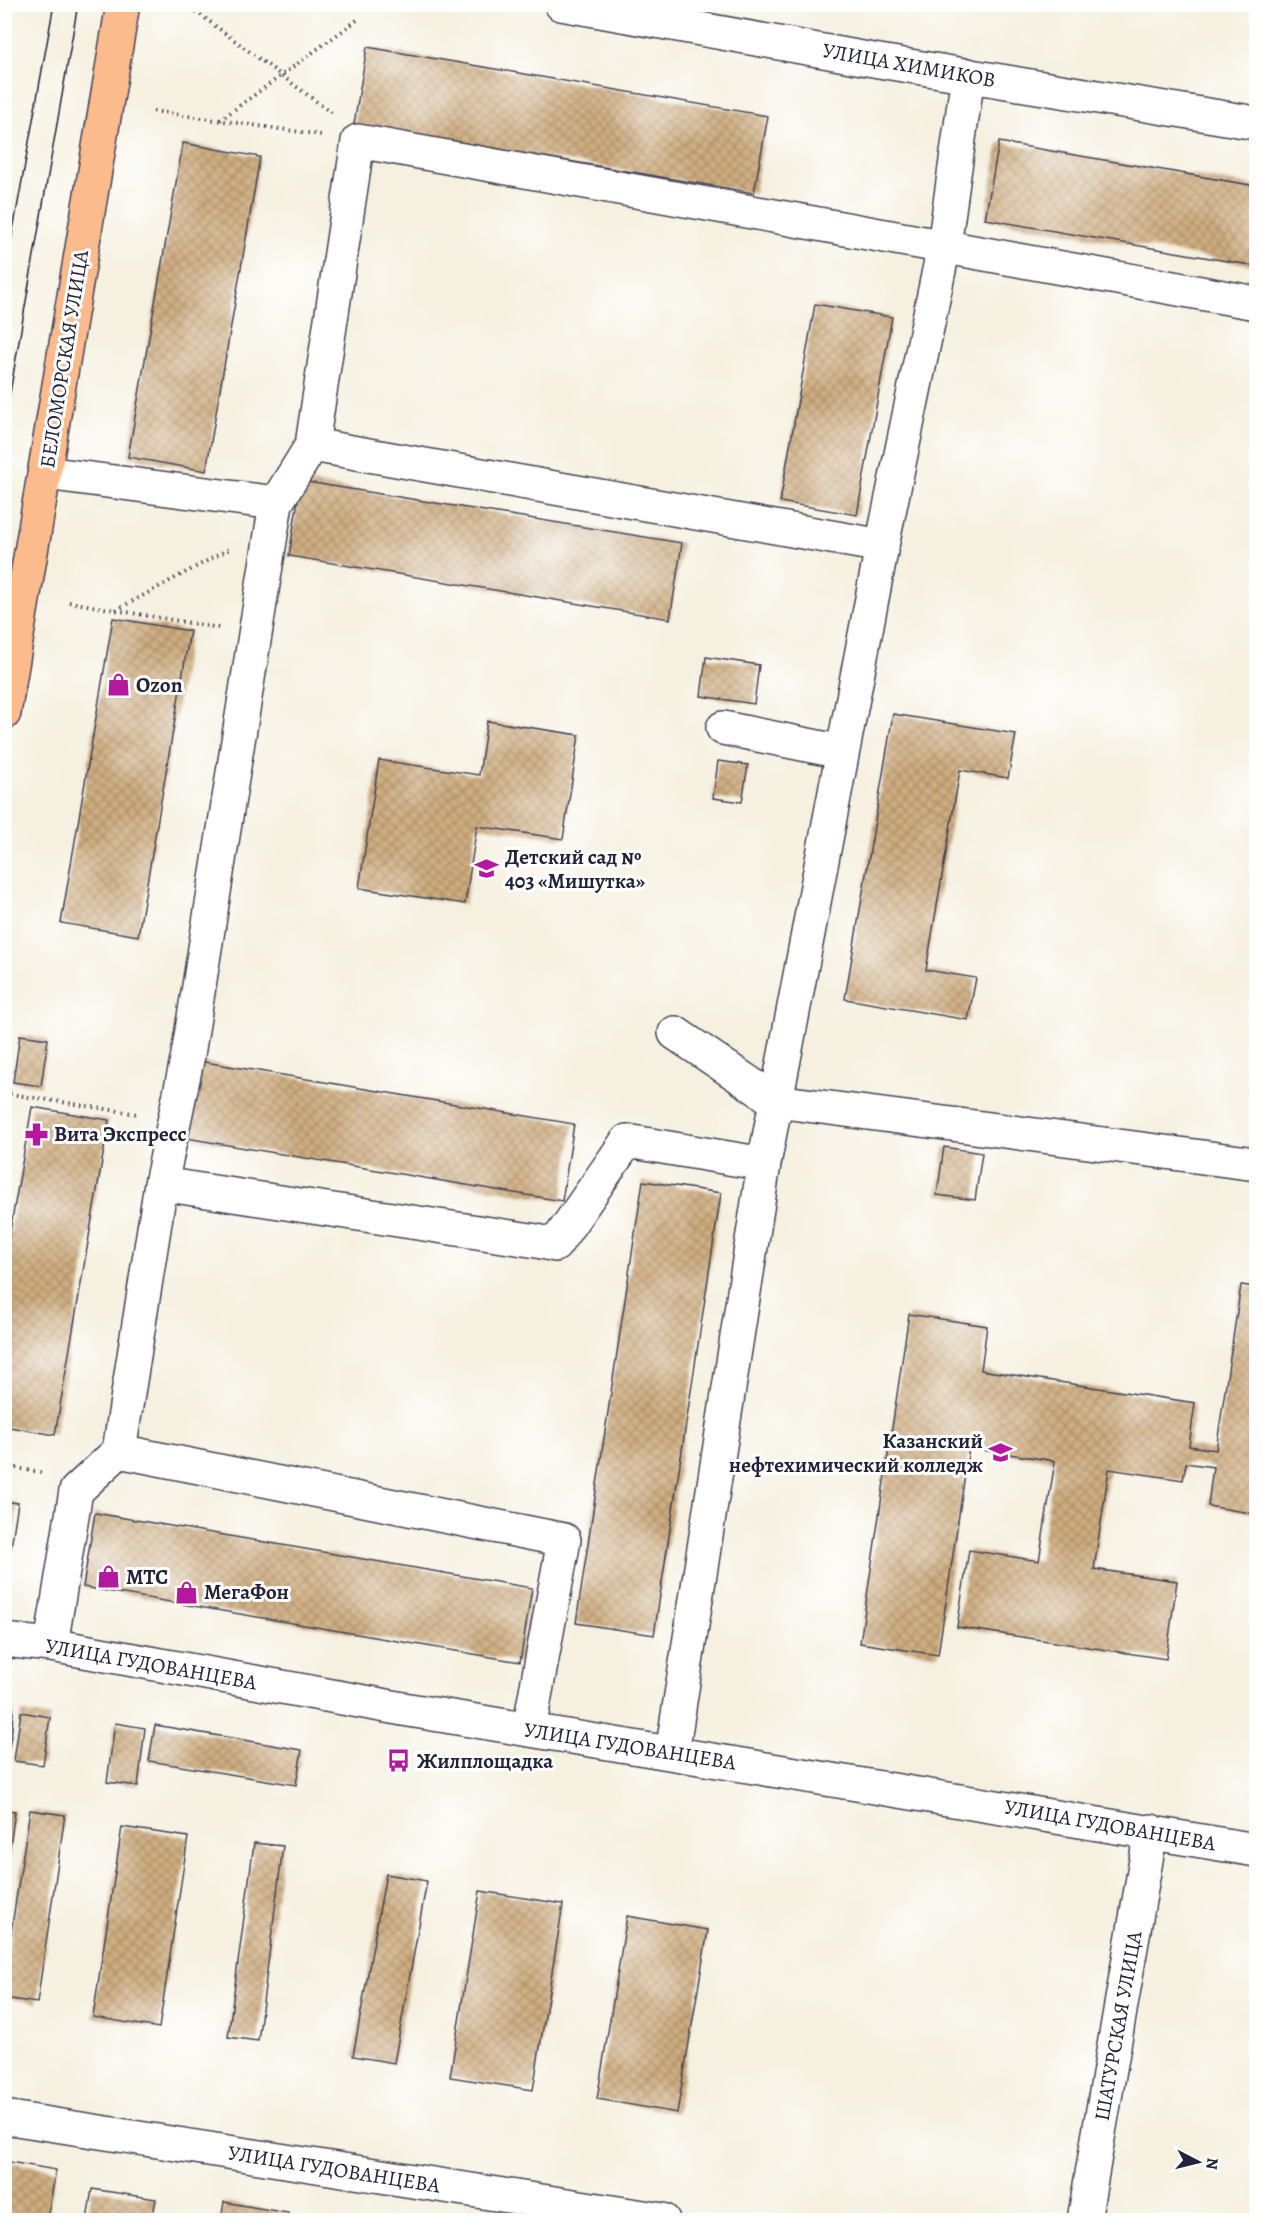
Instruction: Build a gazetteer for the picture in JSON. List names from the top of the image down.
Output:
{
  "streets": {
    "main road": ["БЕЛОМОРСКАЯ УЛИЦА"],
    "street": ["УЛИЦА ХИМИКОВ", "УЛИЦА ГУДОВАНЦЕВА", "ШАТУРСКАЯ УЛИЦА"]
  },
  "crossings": [
    ["УЛИЦА ГУДОВАНЦЕВА", "ШАТУРСКАЯ УЛИЦА"]
  ],
  "places": {
    "shop": ["Ozon", "МТС", "МегаФон"],
    "school or university": ["Детский сад № 403 «Мишутка»", "Казанский нефтехимический колледж"],
    "pharmacy": ["Вита Экспресс"],
    "bus stop": ["Жилплощадка"]
  },
  "north": "right"
}
